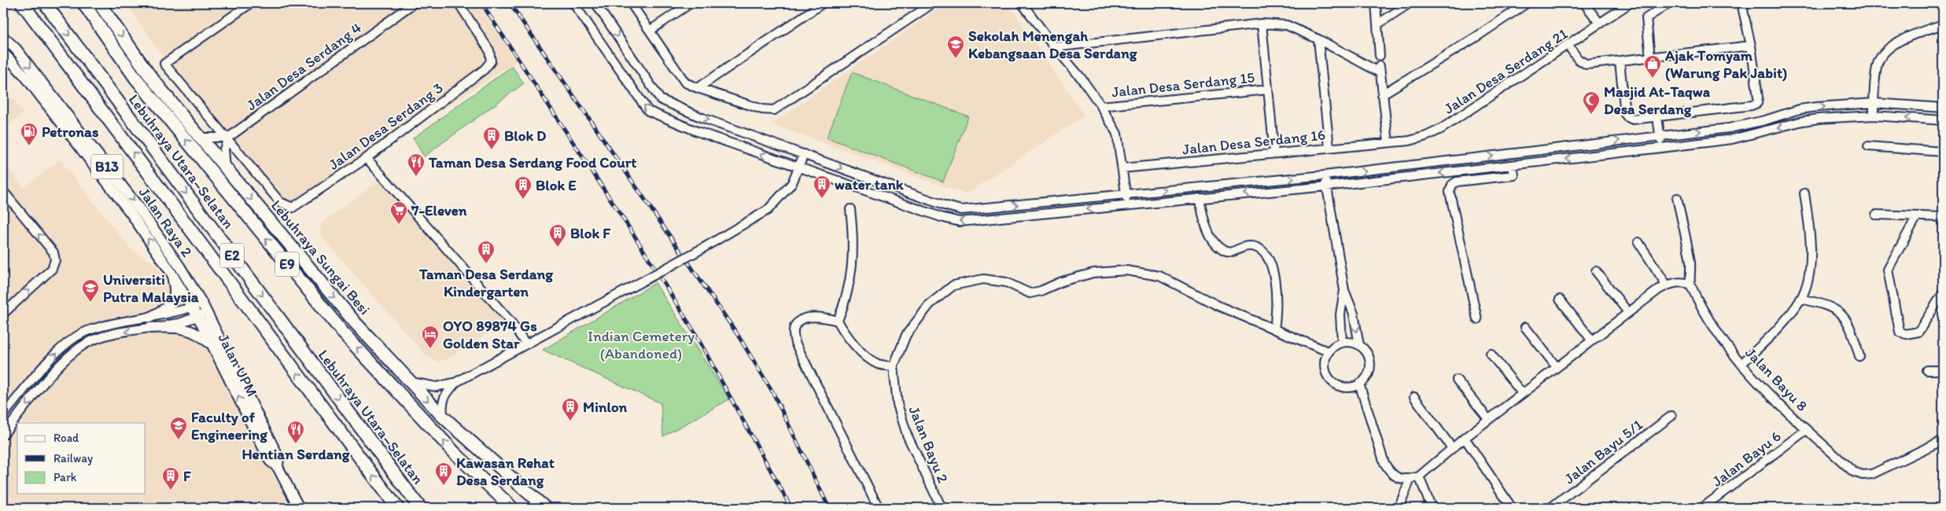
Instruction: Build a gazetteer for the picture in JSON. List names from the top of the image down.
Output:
{
  "streets": {
    "highway": [
      "Lebuhraya Utara–Selatan",
      "E2",
      "Lebuhraya Sungai Besi",
      "E9"
    ],
    "main road": ["B13", "Jalan Raya 2", "Jalan UPM"],
    "street": [
      "Jalan Desa Serdang 4",
      "Jalan Desa Serdang 21",
      "Jalan Desa Serdang 15",
      "Jalan Desa Serdang 3",
      "Jalan Desa Serdang 16",
      "Jalan Bayu 8",
      "Jalan Bayu 2",
      "Jalan Bayu 5/1",
      "Jalan Bayu 6"
    ]
  },
  "crossings": [
    ["Jalan Desa Serdang 4", "Jalan Desa Serdang 3"],
    ["Jalan Desa Serdang 21", "Jalan Desa Serdang 16"],
    ["Jalan Raya 2", "Jalan UPM"],
    ["Jalan Bayu 8", "Jalan Bayu 6"]
  ],
  "one_way": ["Jalan UPM"],
  "parks": ["Indian Cemetery (Abandoned)"],
  "places": {
    "school or university": ["Sekolah Menengah Kebangsaan Desa Serdang", "Universiti Putra Malaysia", "Faculty of Engineering"],
    "shop": ["Ajak Tomyam (Warung Pak Jabit)"],
    "mosque": ["Masjid At-Taqwa Desa Serdang"],
    "fuel station": ["Petronas"],
    "building": [
      "Blok D",
      "water tank",
      "Blok E",
      "Blok F",
      "Taman Desa Serdang Kindergarten",
      "Minlon",
      "Kawasan Rehat Desa Serdang",
      "F"
    ],
    "restaurant": ["Taman Desa Serdang Food Court", "Hentian Serdang"],
    "supermarket": ["7-Eleven"],
    "hotel": ["OYO 89874 Gs Golden Star"]
  },
  "legend": ["Road", "Railway", "Park"]
}
